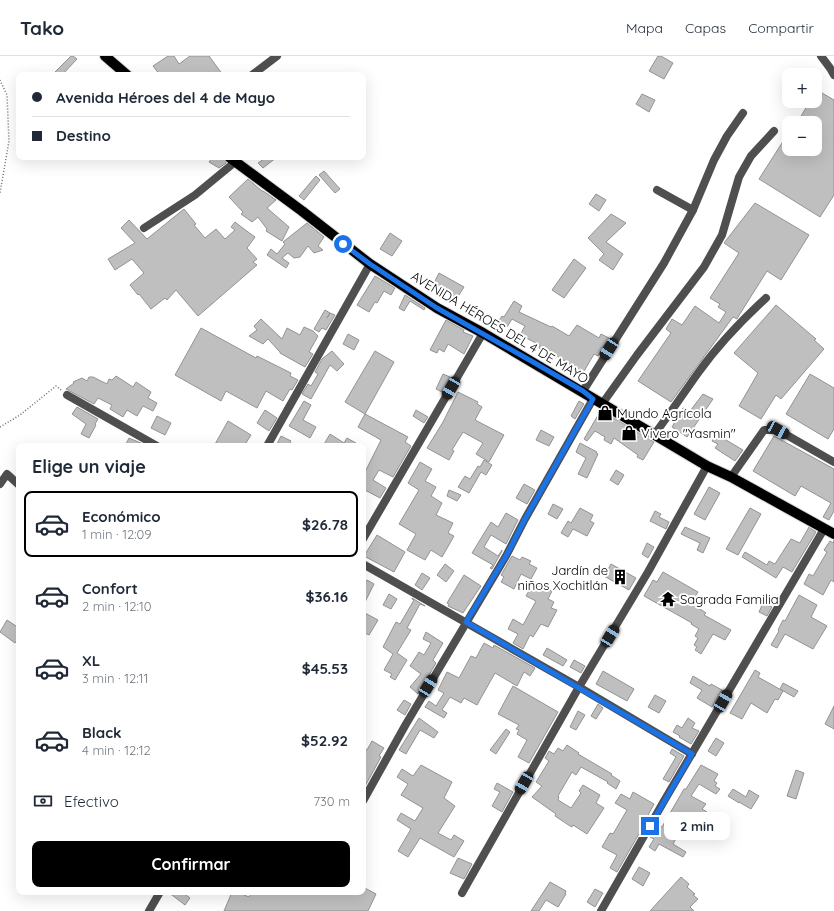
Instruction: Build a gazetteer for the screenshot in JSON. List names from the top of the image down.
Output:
{
  "streets": {
    "main road": ["AVENIDA HÉROES DEL 4 DE MAYO"]
  },
  "places": {
    "shop": ["Mundo Agrícola", "Vivero \"Yasmin\""],
    "building": ["Jardín de niños Xochitlán"],
    "temple": ["Sagrada Familia"]
  },
  "page": {
    "header": "Tako",
    "nav": ["Mapa", "Capas", "Compartir"],
    "map_buttons": ["+", "−"],
    "banner": ["Avenida Héroes del 4 de Mayo", "Destino"],
    "heading": "Elige un viaje",
    "list": [
      {
        "name": "Económico",
        "note": "1 min · 12:09",
        "value": "$26.78"
      },
      {
        "name": "Confort",
        "note": "2 min · 12:10",
        "value": "$36.16"
      },
      {
        "name": "XL",
        "note": "3 min · 12:11",
        "value": "$45.53"
      },
      {
        "name": "Black",
        "note": "4 min · 12:12",
        "value": "$52.92"
      }
    ],
    "pay": ["Efectivo", "730 m"],
    "bubble": "2 min",
    "buttons": "Confirmar"
  }
}
